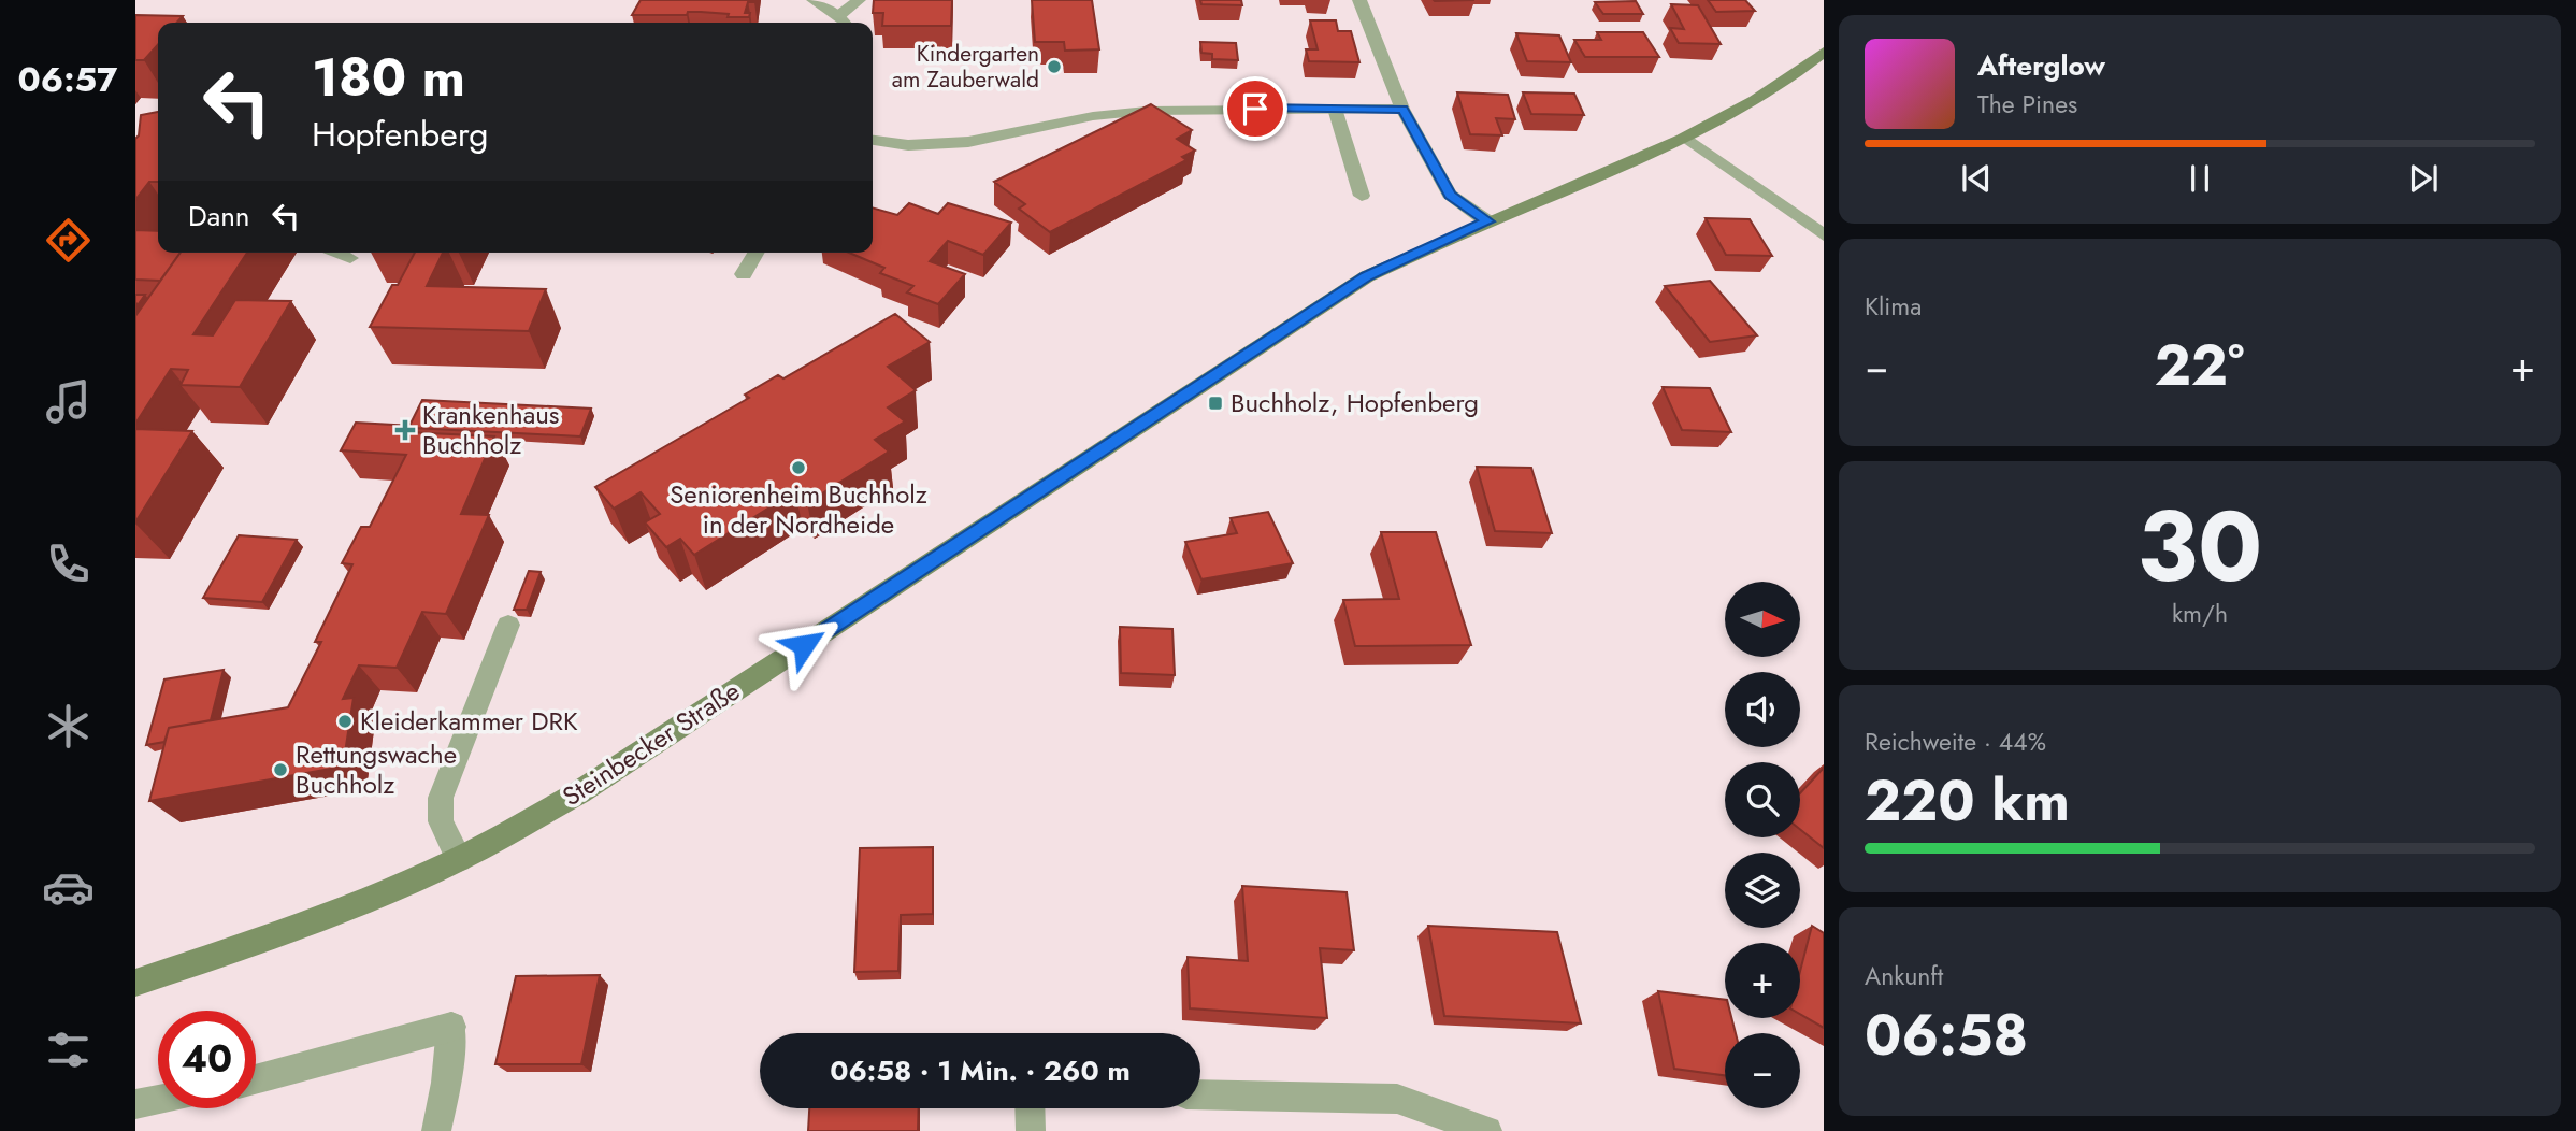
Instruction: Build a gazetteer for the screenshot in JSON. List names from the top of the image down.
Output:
{
  "streets": {
    "street": ["Steinbecker Straße"]
  },
  "places": {
    "other": [
      "Kindergarten am Zauberwald",
      "Seniorenheim Buchholz in der Nordheide",
      "Kleiderkammer DRK",
      "Rettungswache Buchholz"
    ],
    "transit": ["Buchholz, Hopfenberg"],
    "health": ["Krankenhaus Buchholz"]
  },
  "north": "right",
  "page": {
    "tabs": "06:57",
    "turn": ["180 m", "Hopfenberg"],
    "song": ["Afterglow", "The Pines"],
    "then": "Dann",
    "tile": [
      "Klima",
      ["30", "km/h"],
      ["Reichweite · 44%", "220 km"],
      ["Ankunft", "06:58"]
    ],
    "heat": ["−", "22°", "+"],
    "map_buttons": ["+", "−"],
    "limit": "40",
    "trip": "06:58 · 1 Min. · 260 m"
  }
}
